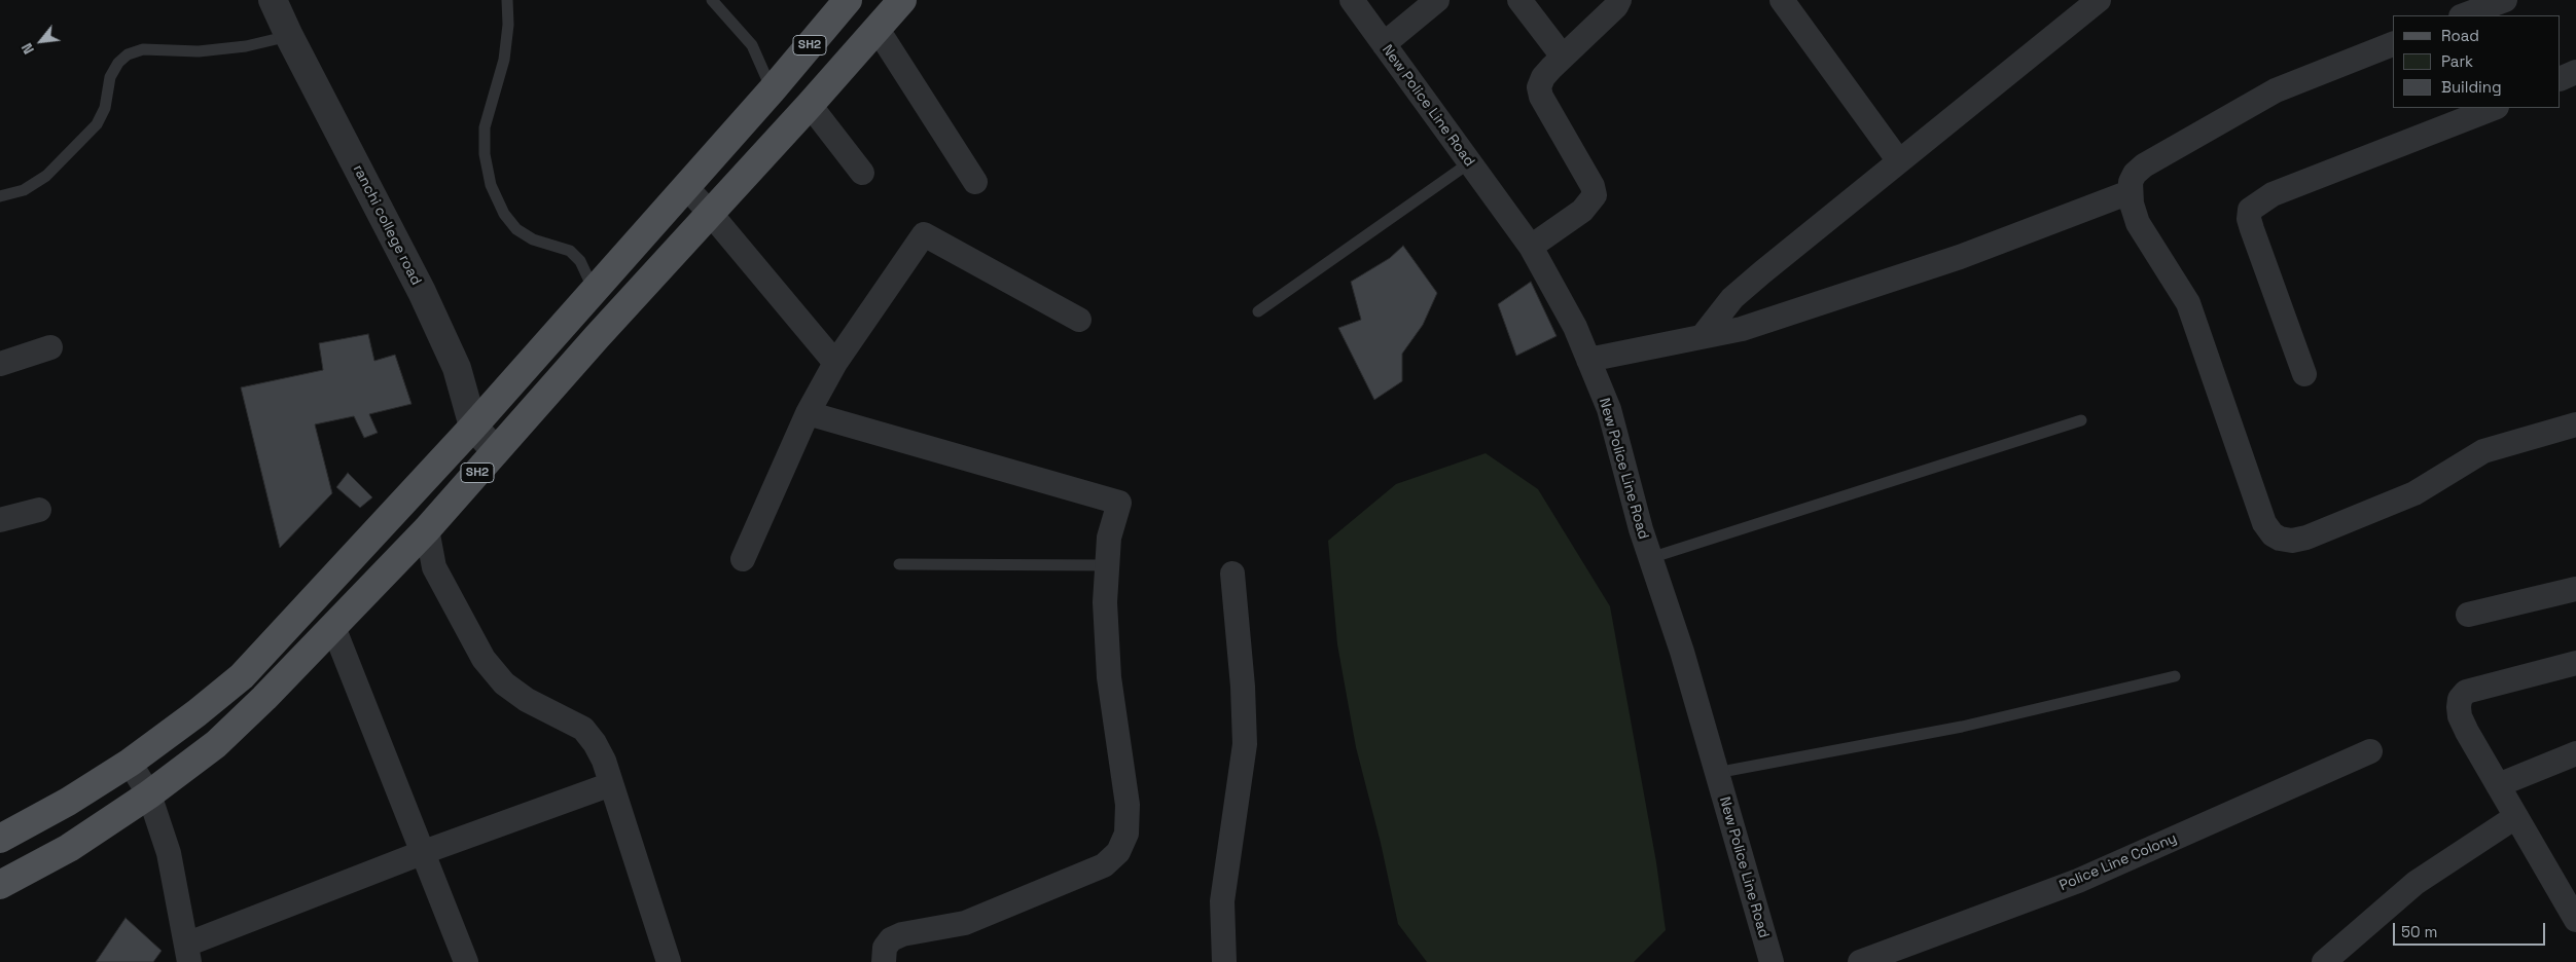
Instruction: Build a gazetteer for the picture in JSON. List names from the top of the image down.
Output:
{
  "streets": {
    "main road": ["SH2"],
    "street": ["New Police Line Road", "ranchi college road", "Police Line Colony"]
  },
  "crossings": [
    ["SH2", "ranchi college road"]
  ],
  "legend": ["Road", "Park", "Building"],
  "scale_bar": "50 m",
  "north": "bottom left"
}
